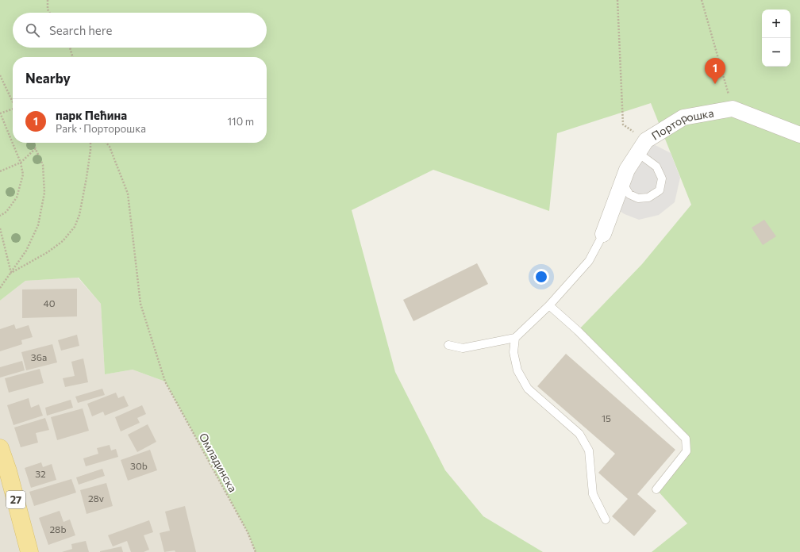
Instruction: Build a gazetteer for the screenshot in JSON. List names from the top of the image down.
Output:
{
  "streets": {
    "main road": ["27"],
    "street": ["Порторошка"],
    "path": ["Омладинска"]
  },
  "house_numbers": [
    "40",
    "36a",
    "15",
    "30b",
    "32",
    "28v",
    "28b"
  ],
  "page": {
    "map_buttons": ["+", "−"],
    "search": "Search here",
    "heading": "Nearby",
    "pins": "1",
    "list": [
      {
        "mark": "1",
        "name": "парк Пећина",
        "note": "Park · Порторошка",
        "value": "110 m"
      }
    ]
  }
}
